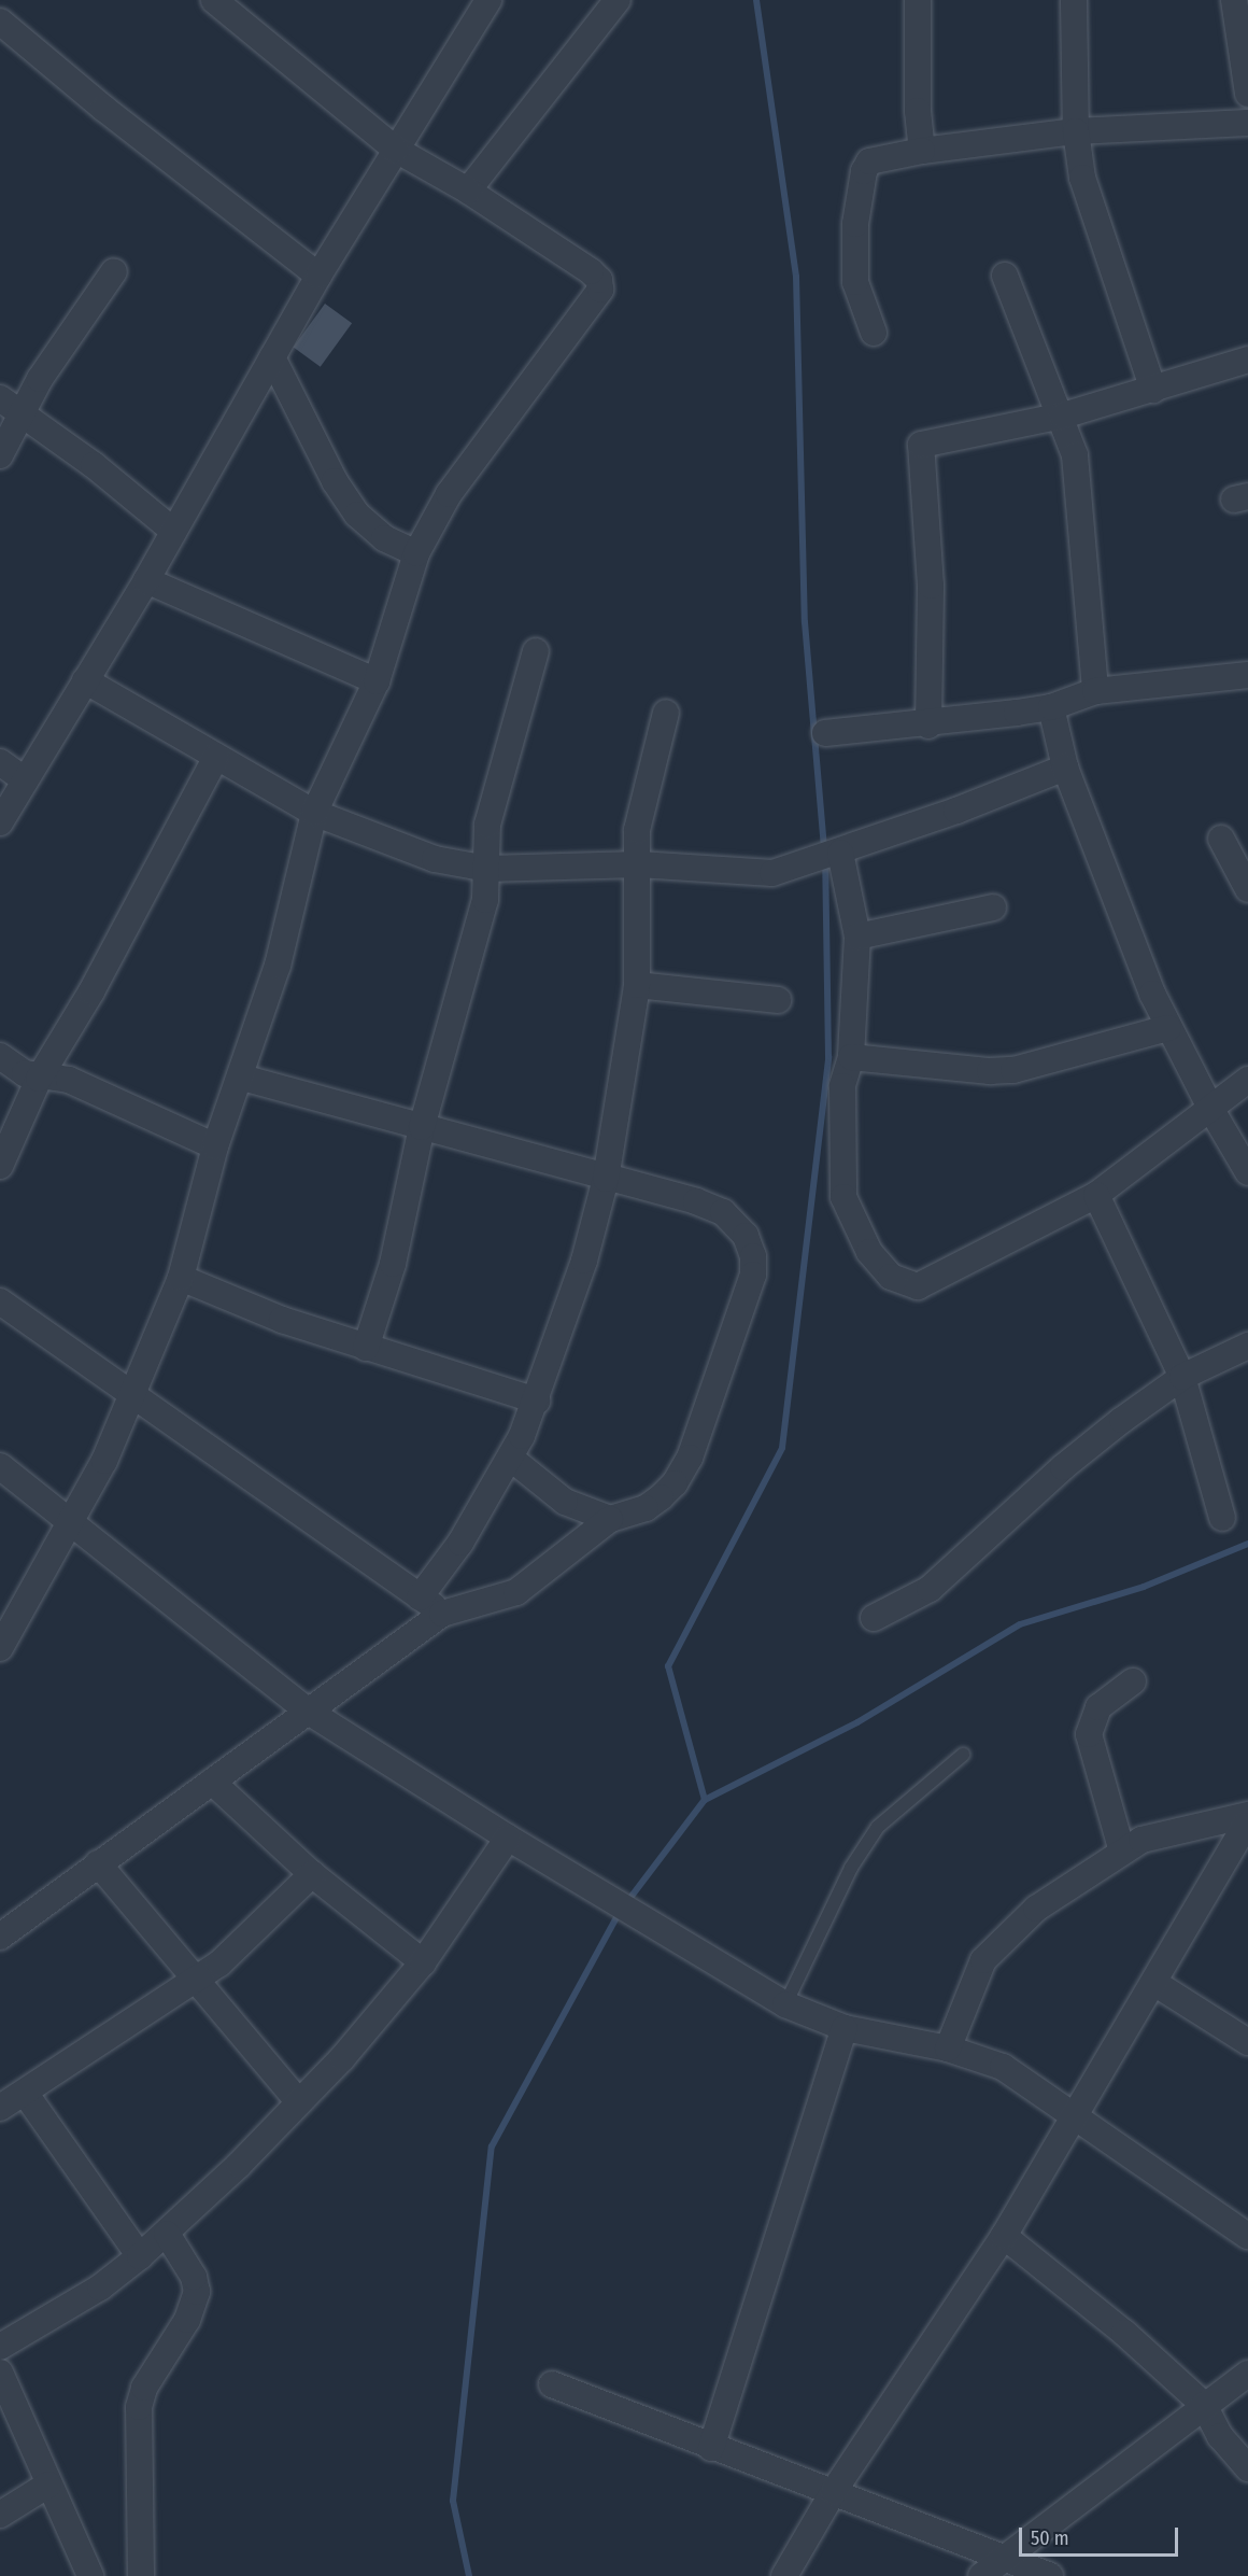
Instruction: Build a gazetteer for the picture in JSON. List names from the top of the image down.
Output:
{
  "scale_bar": "50 m"
}
